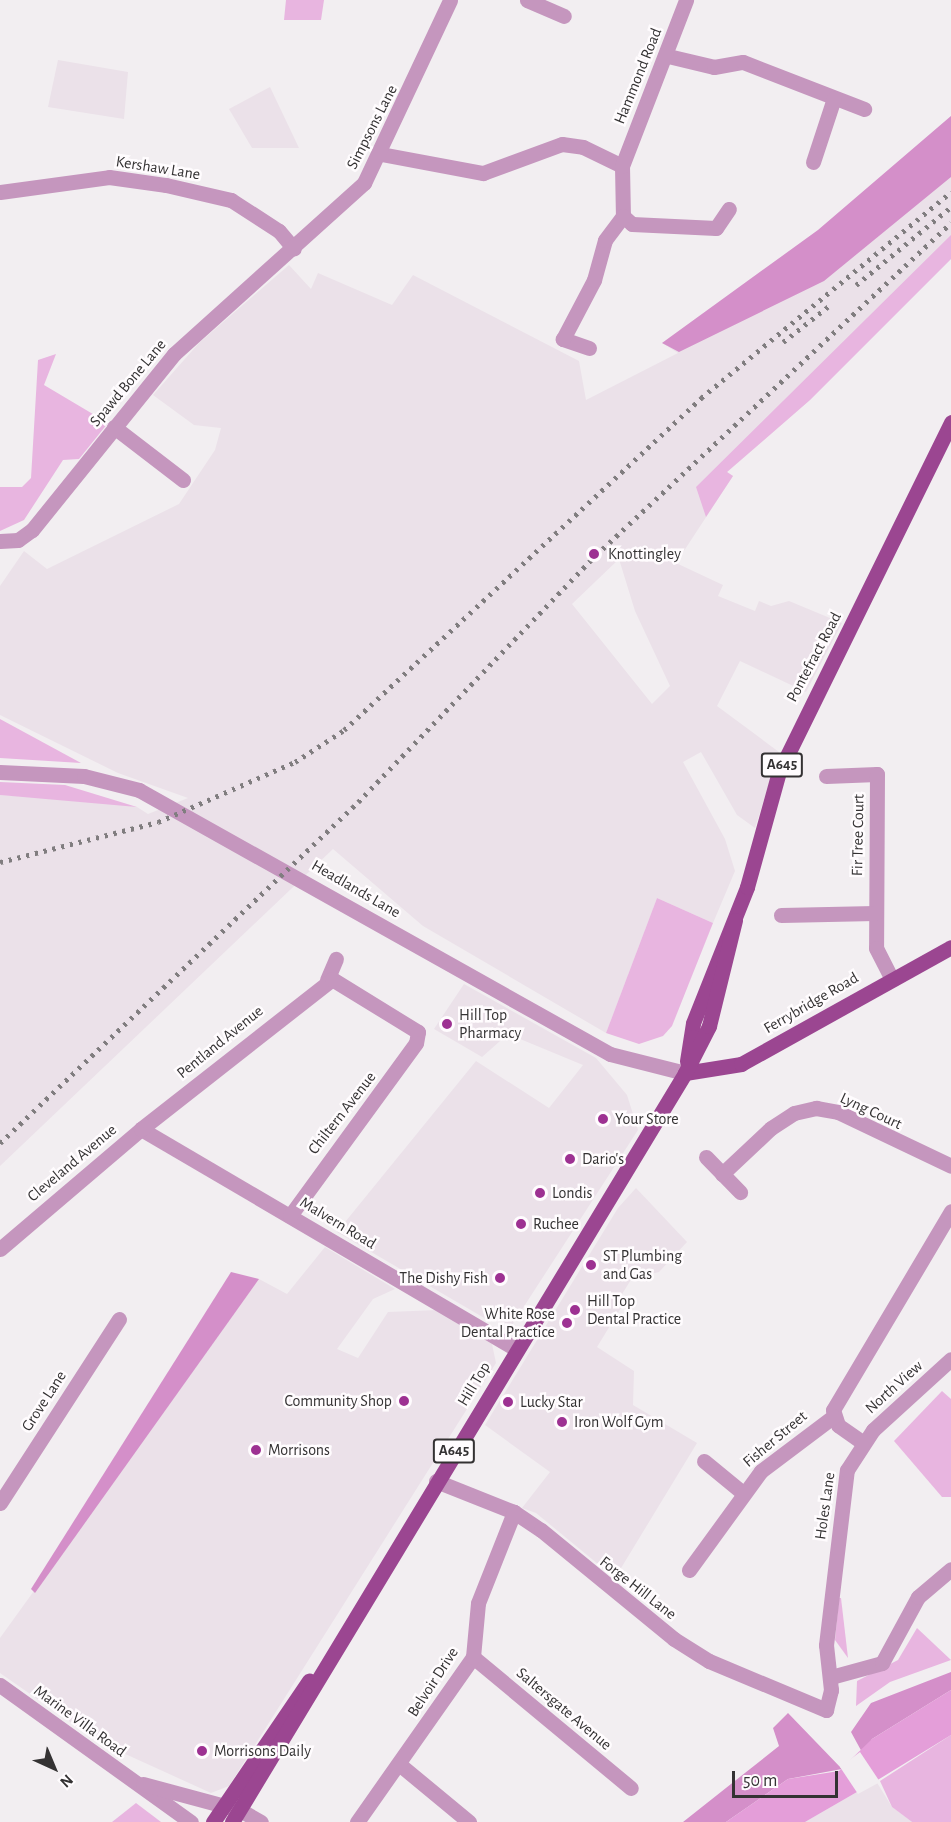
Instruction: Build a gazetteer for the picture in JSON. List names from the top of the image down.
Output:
{
  "streets": {
    "main road": [
      "Pontefract Road",
      "A645",
      "Ferrybridge Road",
      "Hill Top"
    ],
    "street": [
      "Hammond Road",
      "Simpsons Lane",
      "Kershaw Lane",
      "Spawd Bone Lane",
      "Fir Tree Court",
      "Headlands Lane",
      "Pentland Avenue",
      "Lyng Court",
      "Chiltern Avenue",
      "Cleveland Avenue",
      "Malvern Road",
      "North View",
      "Grove Lane",
      "Fisher Street",
      "Holes Lane",
      "Forge Hill Lane",
      "Belvoir Drive",
      "Saltersgate Avenue",
      "Marine Villa Road"
    ]
  },
  "crossings": [
    ["Simpsons Lane", "Kershaw Lane"],
    ["Simpsons Lane", "Spawd Bone Lane"],
    ["Kershaw Lane", "Spawd Bone Lane"],
    ["Pontefract Road", "Headlands Lane"],
    ["Pontefract Road", "Ferrybridge Road"],
    ["Pontefract Road", "Hill Top"],
    ["Fir Tree Court", "Ferrybridge Road"],
    ["Headlands Lane", "Ferrybridge Road"],
    ["Headlands Lane", "Hill Top"],
    ["Ferrybridge Road", "Hill Top"],
    ["Pentland Avenue", "Chiltern Avenue"],
    ["Pentland Avenue", "Cleveland Avenue"],
    ["Pentland Avenue", "Malvern Road"],
    ["Chiltern Avenue", "Malvern Road"],
    ["Cleveland Avenue", "Malvern Road"],
    ["Malvern Road", "Hill Top"],
    ["Hill Top", "Forge Hill Lane"],
    ["Hill Top", "Marine Villa Road"],
    ["North View", "Holes Lane"],
    ["Holes Lane", "Forge Hill Lane"],
    ["Forge Hill Lane", "Belvoir Drive"],
    ["Belvoir Drive", "Saltersgate Avenue"]
  ],
  "places": [
    "Knottingley",
    "Hill Top Pharmacy",
    "Your Store",
    "Dario's",
    "Londis",
    "Ruchee",
    "ST Plumbing and Gas",
    "The Dishy Fish",
    "Hill Top Dental Practice",
    "White Rose Dental Practice",
    "Community Shop",
    "Lucky Star",
    "Iron Wolf Gym",
    "Morrisons",
    "Morrisons Daily"
  ],
  "scale_bar": "50 m",
  "north": "bottom right"
}
